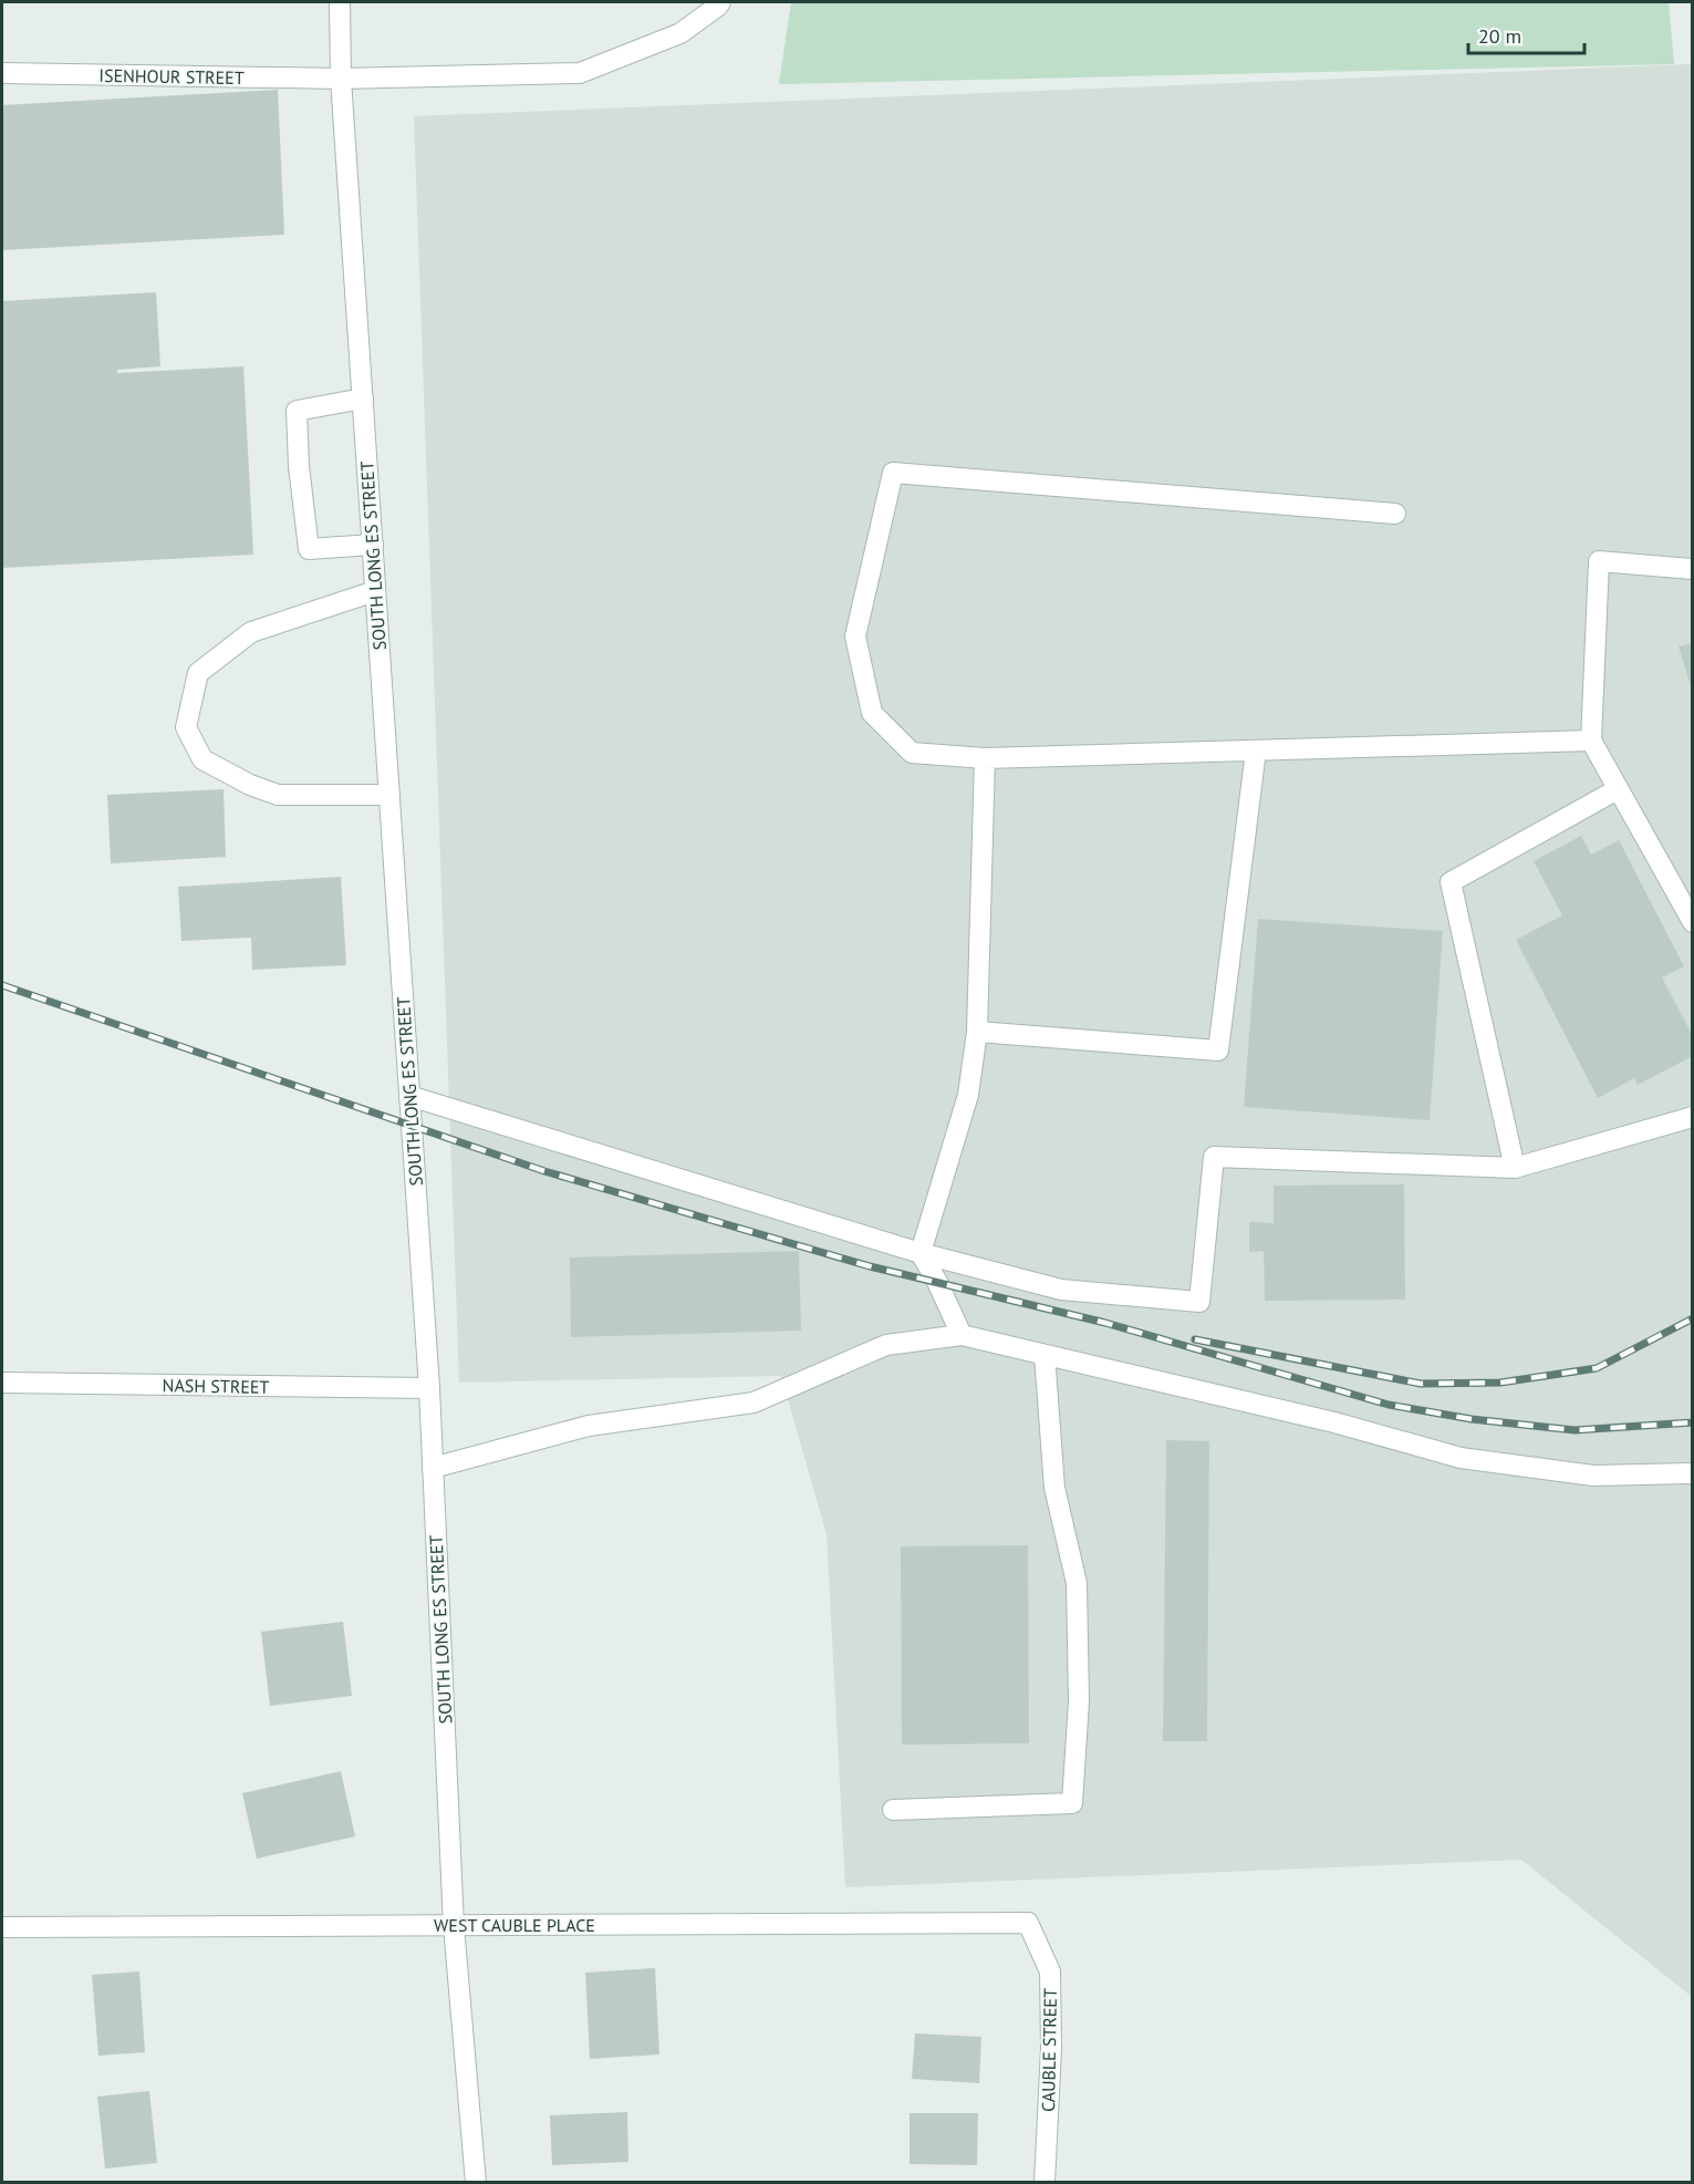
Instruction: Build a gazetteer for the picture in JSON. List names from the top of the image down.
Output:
{
  "streets": {
    "street": [
      "ISENHOUR STREET",
      "SOUTH LONG ES STREET",
      "NASH STREET",
      "WEST CAUBLE PLACE",
      "CAUBLE STREET"
    ]
  },
  "crossings": [
    ["ISENHOUR STREET", "SOUTH LONG ES STREET"],
    ["SOUTH LONG ES STREET", "NASH STREET"],
    ["SOUTH LONG ES STREET", "WEST CAUBLE PLACE"],
    ["WEST CAUBLE PLACE", "CAUBLE STREET"]
  ],
  "scale_bar": "20 m"
}
